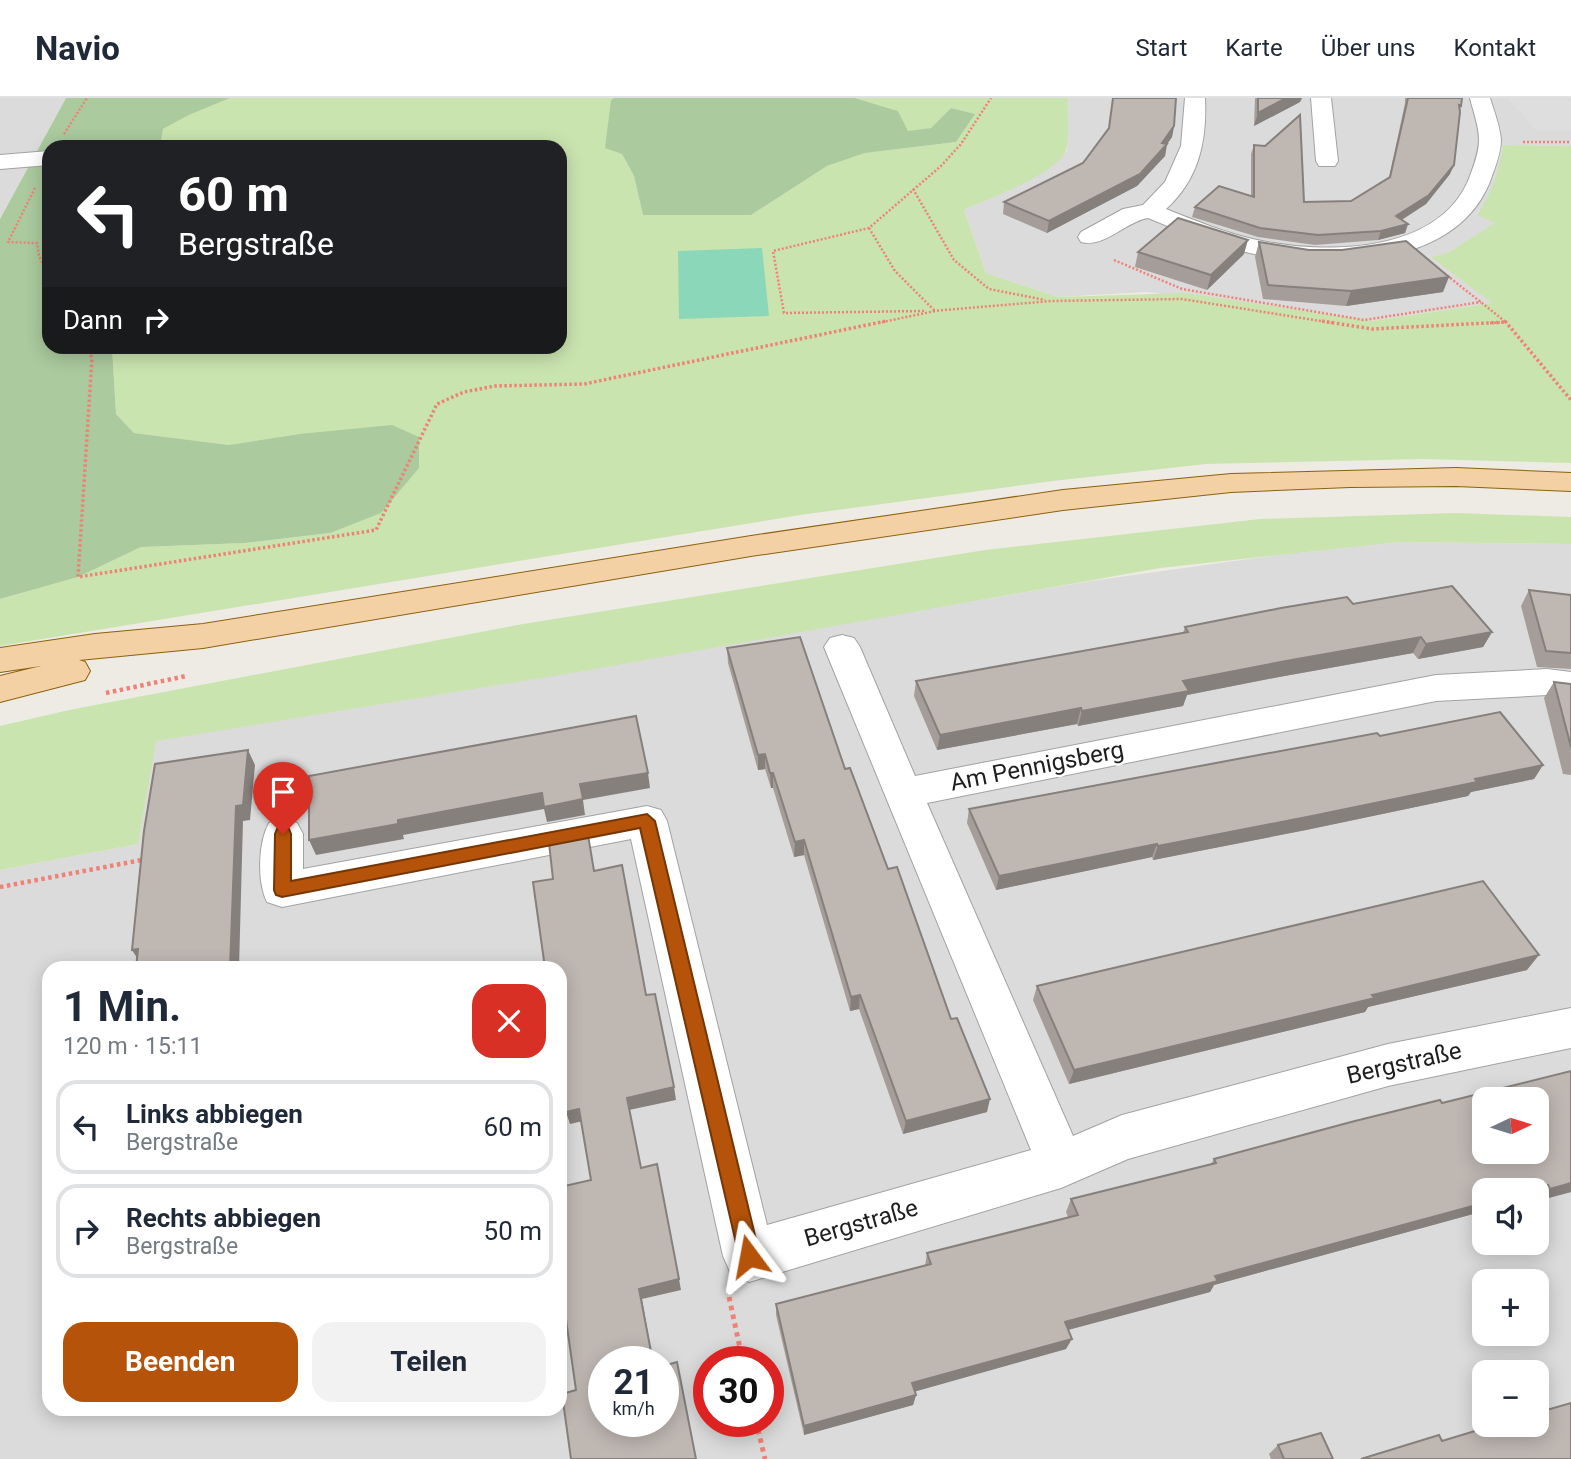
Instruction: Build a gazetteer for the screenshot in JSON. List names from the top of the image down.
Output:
{
  "streets": {
    "street": ["Am Pennigsberg", "Bergstraße"]
  },
  "north": "right",
  "page": {
    "header": "Navio",
    "nav": [
      "Start",
      "Karte",
      "Über uns",
      "Kontakt"
    ],
    "turn": ["60 m", "Bergstraße"],
    "then": "Dann",
    "heading": ["1 Min.", "120 m · 15:11"],
    "list": [
      {
        "name": "Links abbiegen",
        "note": "Bergstraße",
        "value": "60 m"
      },
      {
        "name": "Rechts abbiegen",
        "note": "Bergstraße",
        "value": "50 m"
      }
    ],
    "map_buttons": ["+", "−"],
    "buttons": ["Beenden", "Teilen"],
    "speed": "21 km/h",
    "limit": "30"
  }
}
